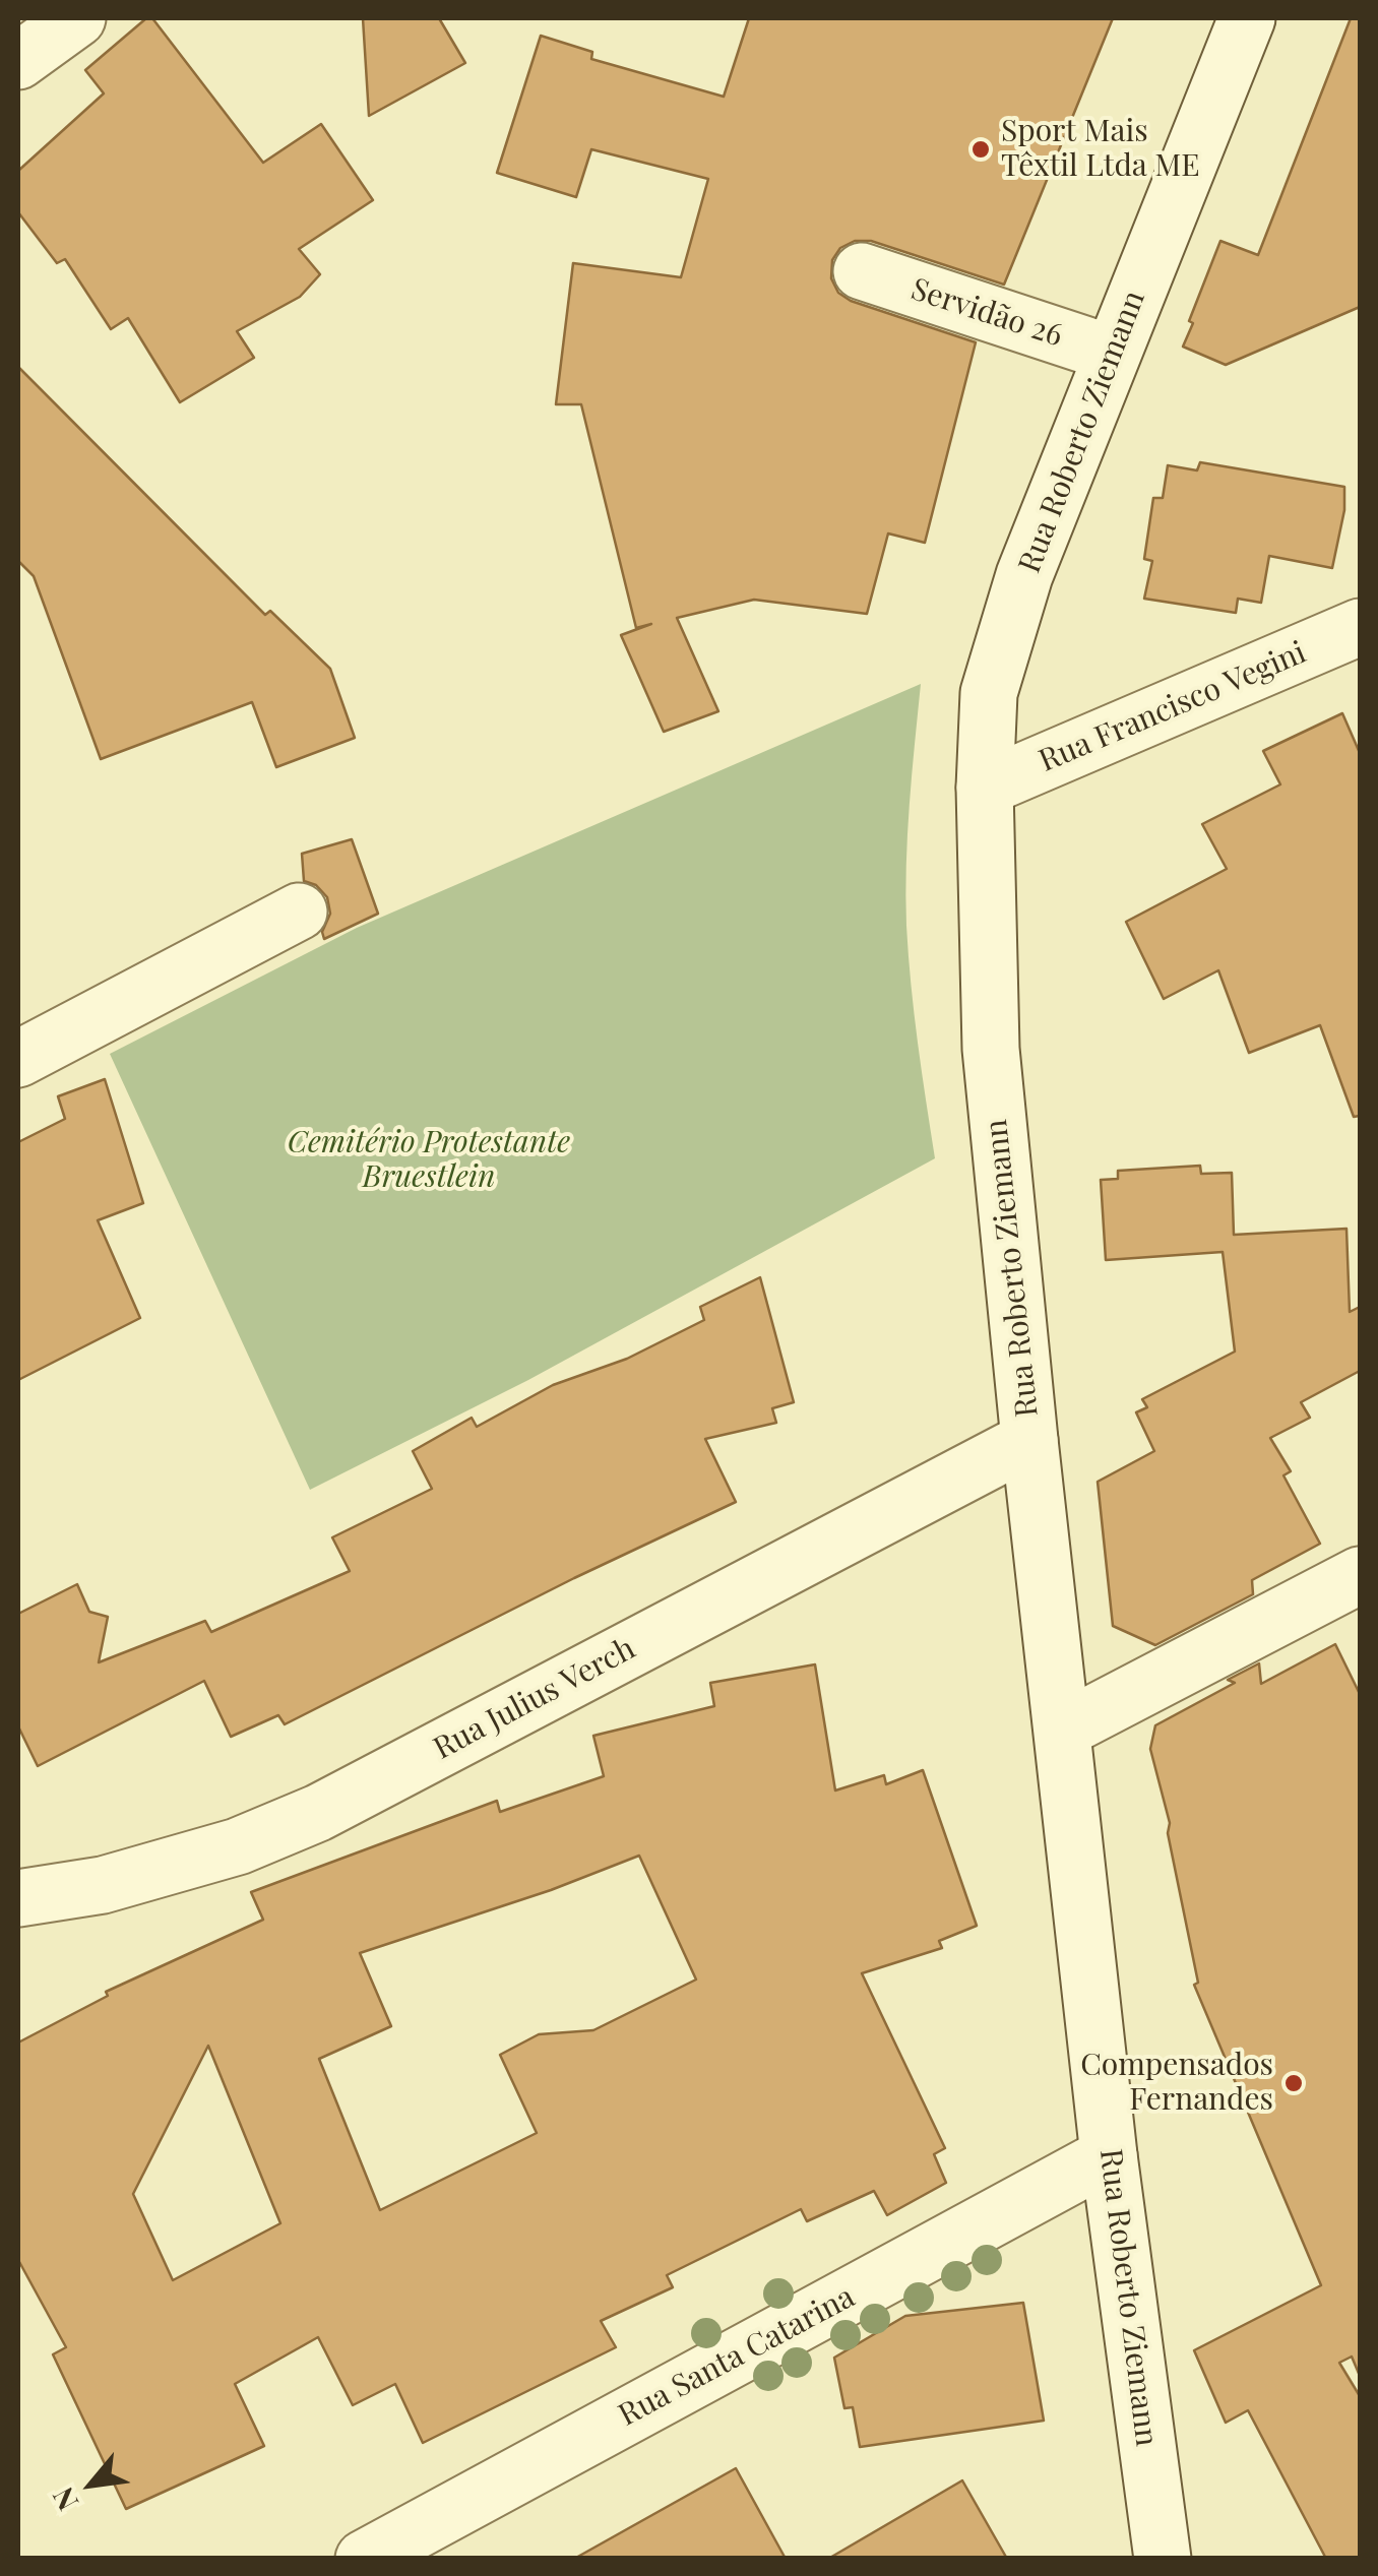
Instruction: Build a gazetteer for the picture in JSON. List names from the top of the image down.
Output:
{
  "streets": {
    "street": [
      "Servidão 26",
      "Rua Roberto Ziemann",
      "Rua Francisco Vegini",
      "Rua Julius Verch",
      "Rua Santa Catarina"
    ]
  },
  "crossings": [
    ["Servidão 26", "Rua Roberto Ziemann"],
    ["Rua Roberto Ziemann", "Rua Francisco Vegini"],
    ["Rua Roberto Ziemann", "Rua Julius Verch"],
    ["Rua Roberto Ziemann", "Rua Santa Catarina"]
  ],
  "parks": ["Cemitério Protestante Bruestlein"],
  "places": ["Sport Mais Têxtil Ltda ME", "Compensados Fernandes"],
  "north": "bottom left"
}
